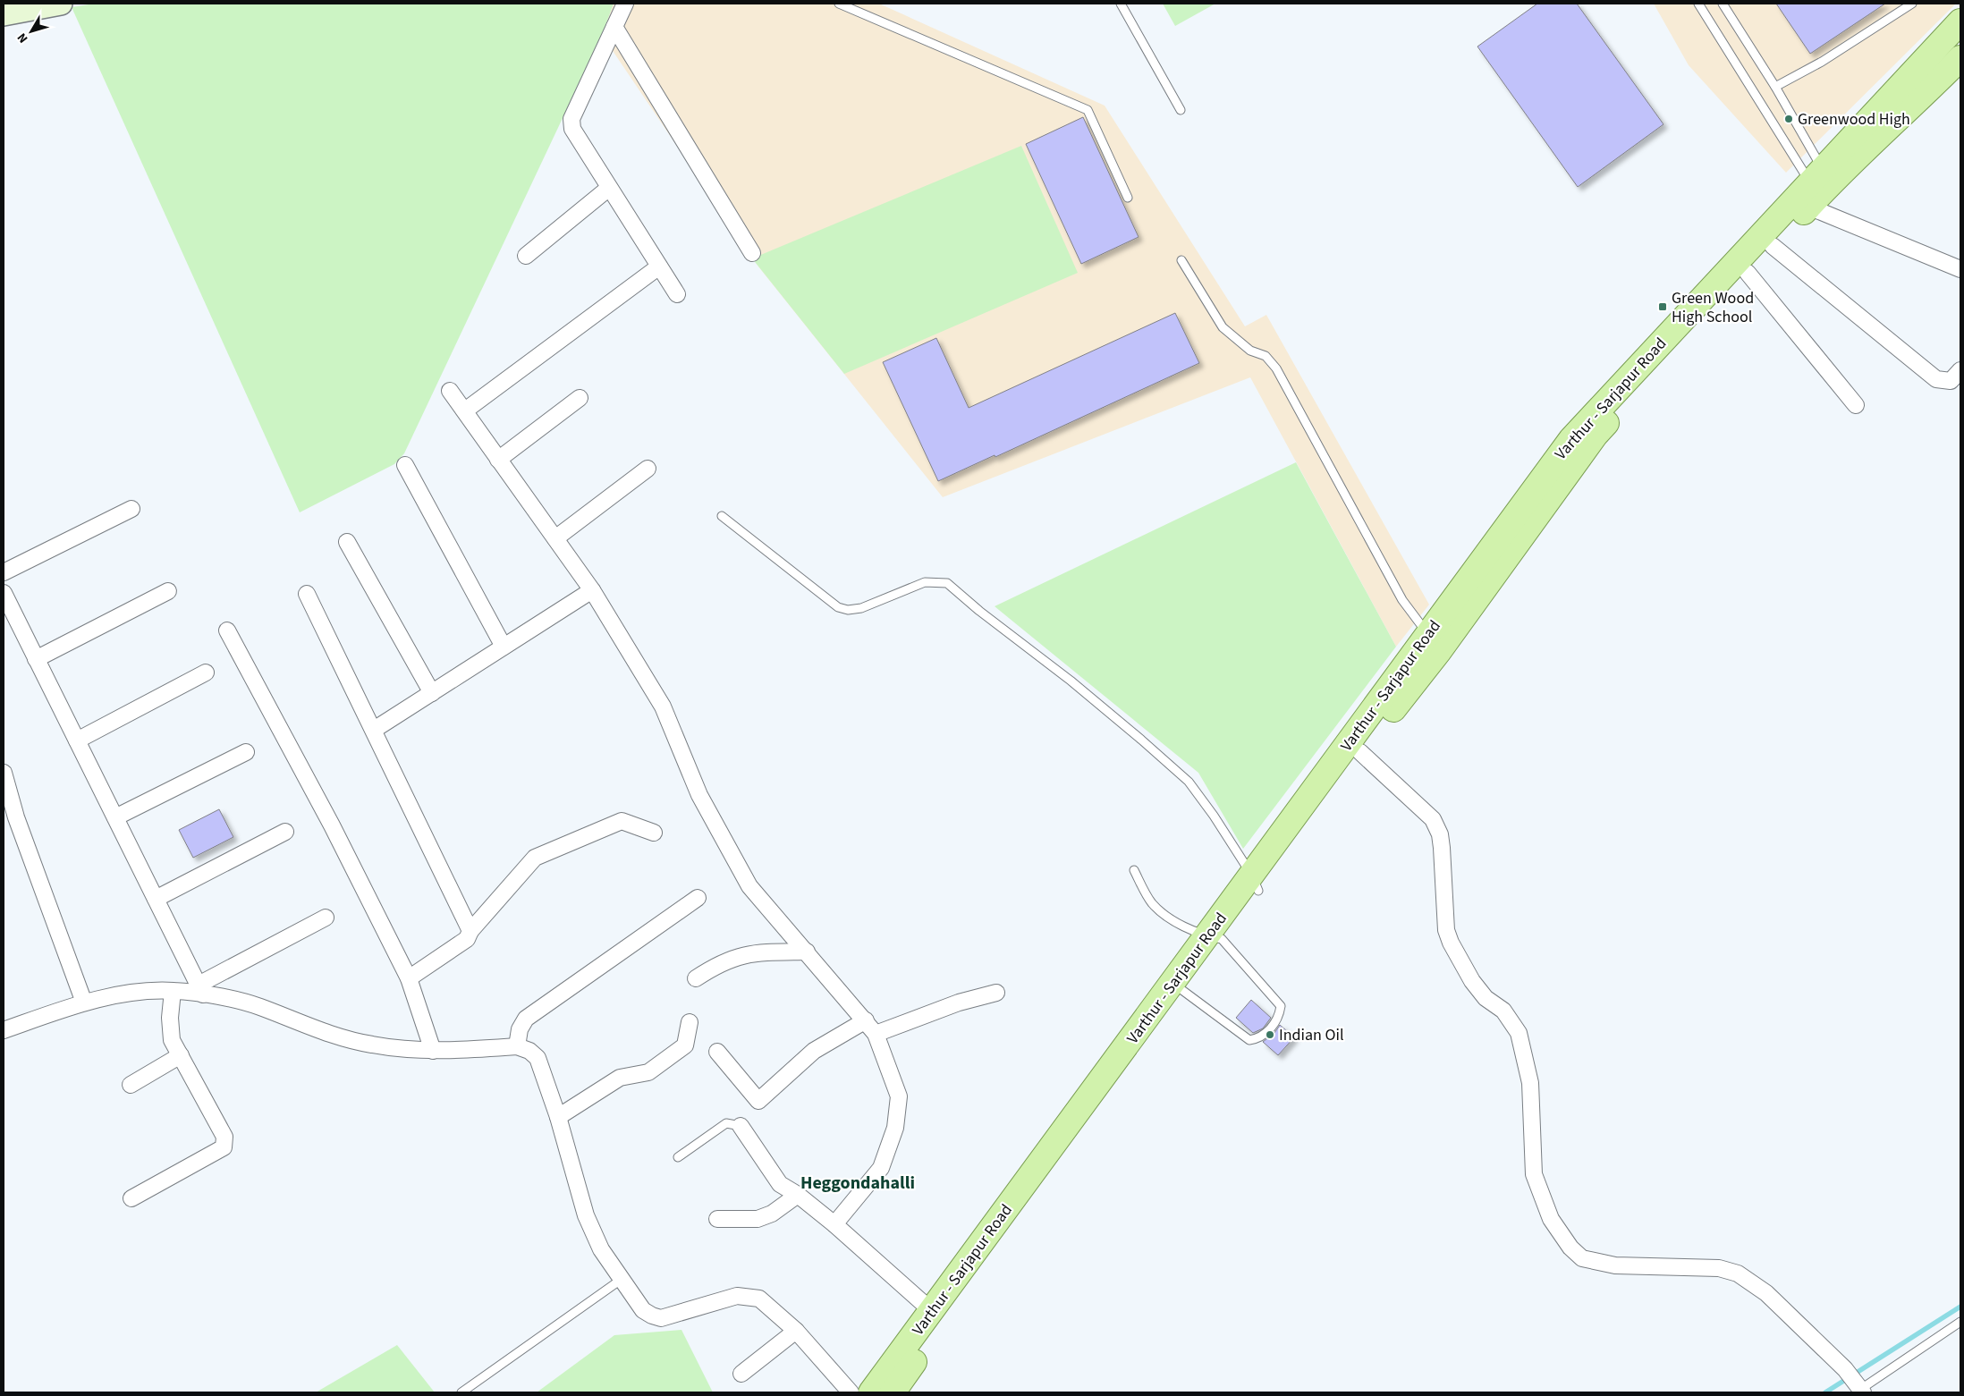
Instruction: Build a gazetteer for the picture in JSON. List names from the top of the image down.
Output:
{
  "streets": {
    "main road": ["Varthur - Sarjapur Road"]
  },
  "districts": ["Heggondahalli"],
  "places": {
    "other": ["Greenwood High", "Indian Oil"],
    "transit": ["Green Wood High School"]
  },
  "north": "bottom left"
}
